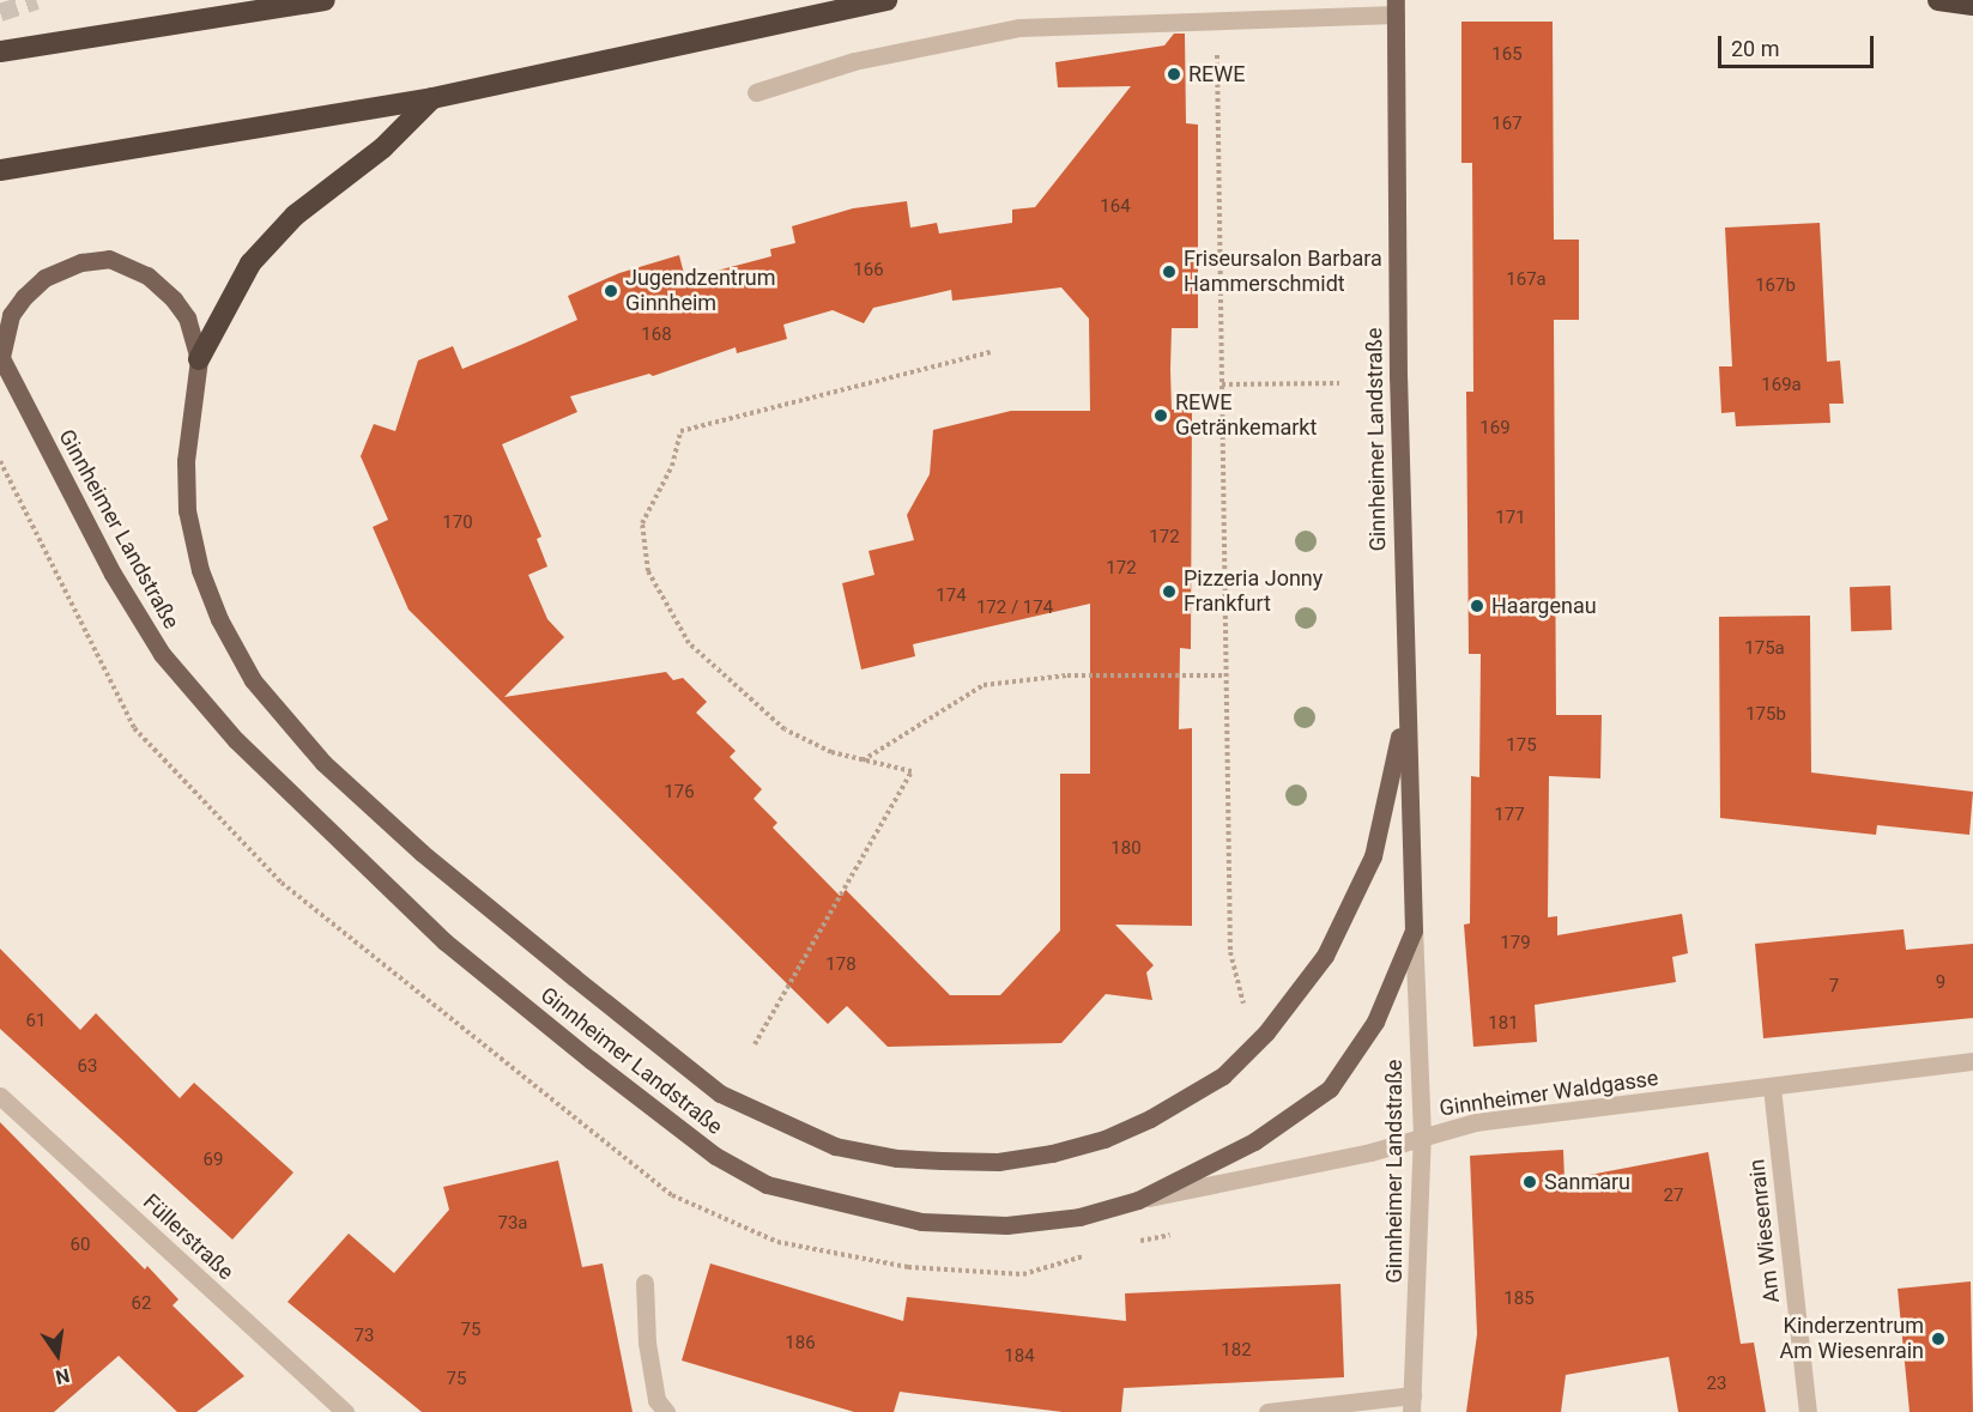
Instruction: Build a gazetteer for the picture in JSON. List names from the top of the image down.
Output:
{
  "streets": {
    "main road": ["Ginnheimer Landstraße"],
    "street": ["Ginnheimer Waldgasse", "Am Wiesenrain", "Füllerstraße"]
  },
  "crossings": [
    ["Ginnheimer Landstraße", "Ginnheimer Waldgasse"],
    ["Ginnheimer Waldgasse", "Am Wiesenrain"]
  ],
  "places": [
    "REWE",
    "Friseursalon Barbara Hammerschmidt",
    "Jugendzentrum Ginnheim",
    "REWE Getränkemarkt",
    "Pizzeria Jonny Frankfurt",
    "Haargenau",
    "Sanmaru",
    "Kinderzentrum Am Wiesenrain"
  ],
  "house_numbers": [
    "165",
    "167",
    "164",
    "166",
    "167a",
    "167b",
    "168",
    "169a",
    "169",
    "171",
    "170",
    "172",
    "172",
    "174",
    "172 / 174",
    "175a",
    "175b",
    "175",
    "176",
    "177",
    "180",
    "179",
    "178",
    "9",
    "7",
    "61",
    "181",
    "63",
    "69",
    "27",
    "73a",
    "60",
    "185",
    "62",
    "75",
    "73",
    "186",
    "182",
    "184",
    "75",
    "23"
  ],
  "scale_bar": "20 m",
  "north": "bottom"
}
